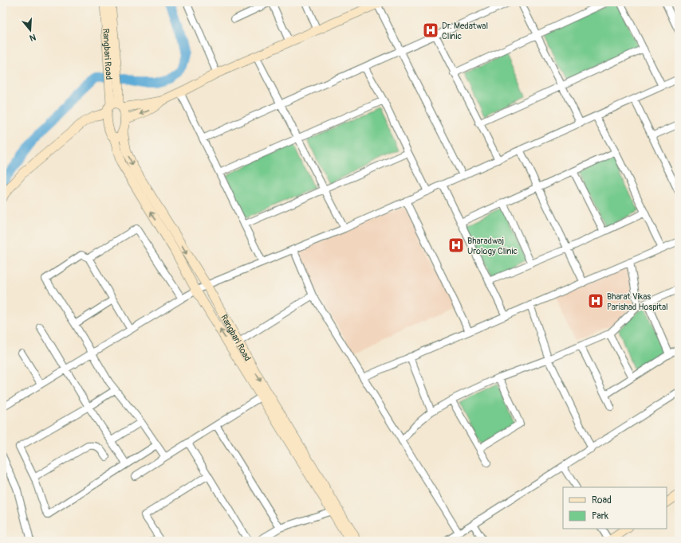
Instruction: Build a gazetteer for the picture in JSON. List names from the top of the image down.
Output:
{
  "streets": {
    "street": ["Rangbari Road"]
  },
  "places": {
    "hospital": ["Dr. Medatwal Clinic", "Bharadwaj Urology Clinic", "Bharat Vikas Parishad Hospital"]
  },
  "legend": ["Road", "Park"],
  "north": "bottom"
}
